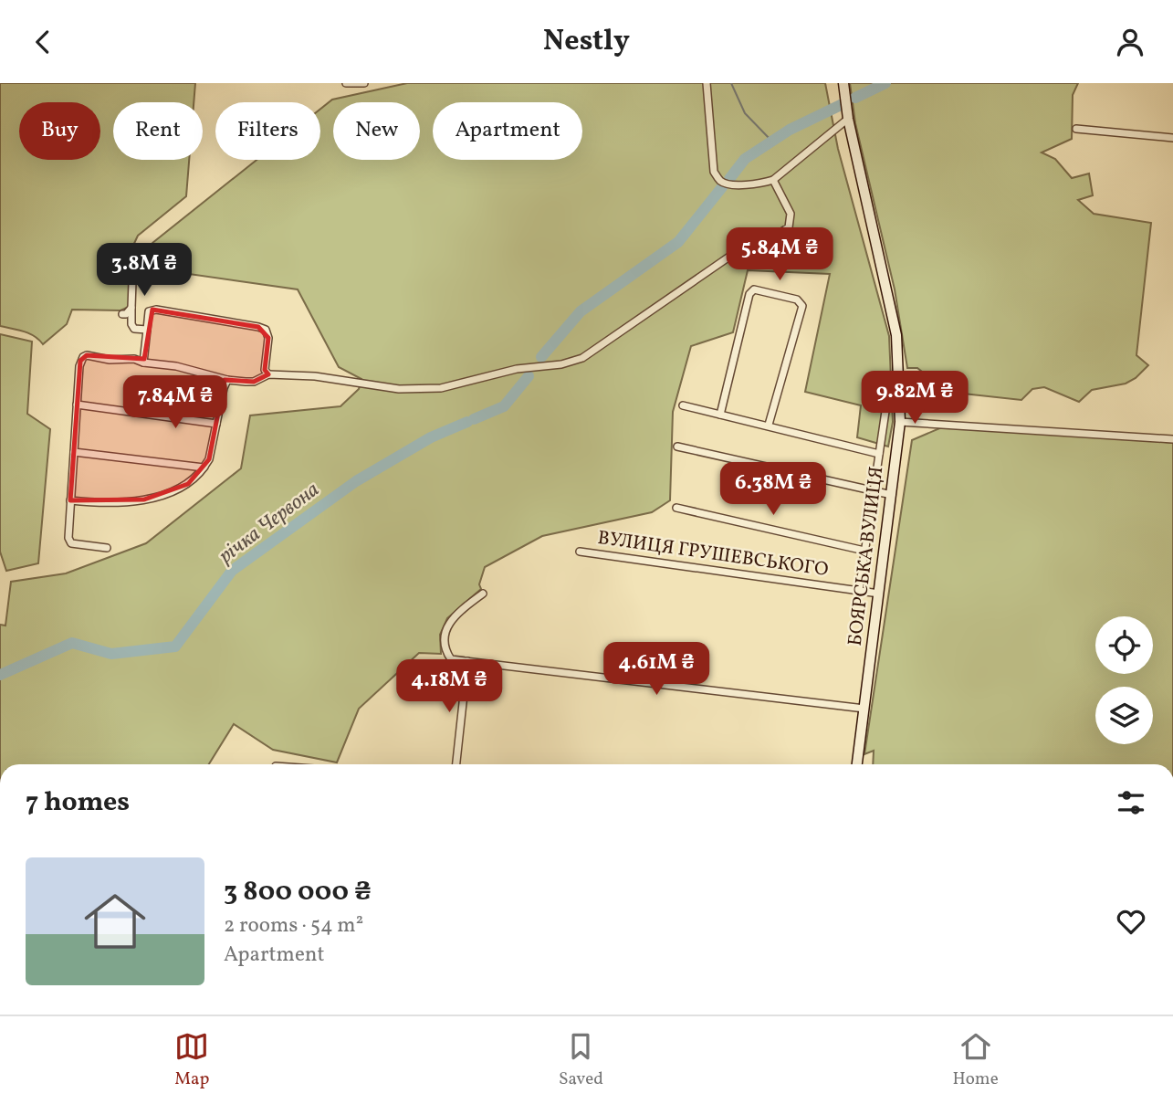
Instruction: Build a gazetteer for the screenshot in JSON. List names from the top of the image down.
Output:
{
  "streets": {
    "street": ["ВУЛИЦЯ ГРУШЕВСЬКОГО", "БОЯРСЬКА ВУЛИЦЯ"]
  },
  "crossings": [
    ["ВУЛИЦЯ ГРУШЕВСЬКОГО", "БОЯРСЬКА ВУЛИЦЯ"]
  ],
  "water": ["річка Червона"],
  "page": {
    "header": "Nestly",
    "chip": [
      "Buy",
      "Rent",
      "Filters",
      "New",
      "Apartment"
    ],
    "price": [
      "5.84M ₴",
      "3.8M ₴",
      "9.82M ₴",
      "7.84M ₴",
      "6.38M ₴",
      "4.61M ₴",
      "4.18M ₴"
    ],
    "heading": "7 homes",
    "list": [
      {
        "name": "3 800 000 ₴",
        "note": "2 rooms · 54 m² · Apartment"
      }
    ],
    "tabs": ["Map", "Saved", "Home"]
  }
}
